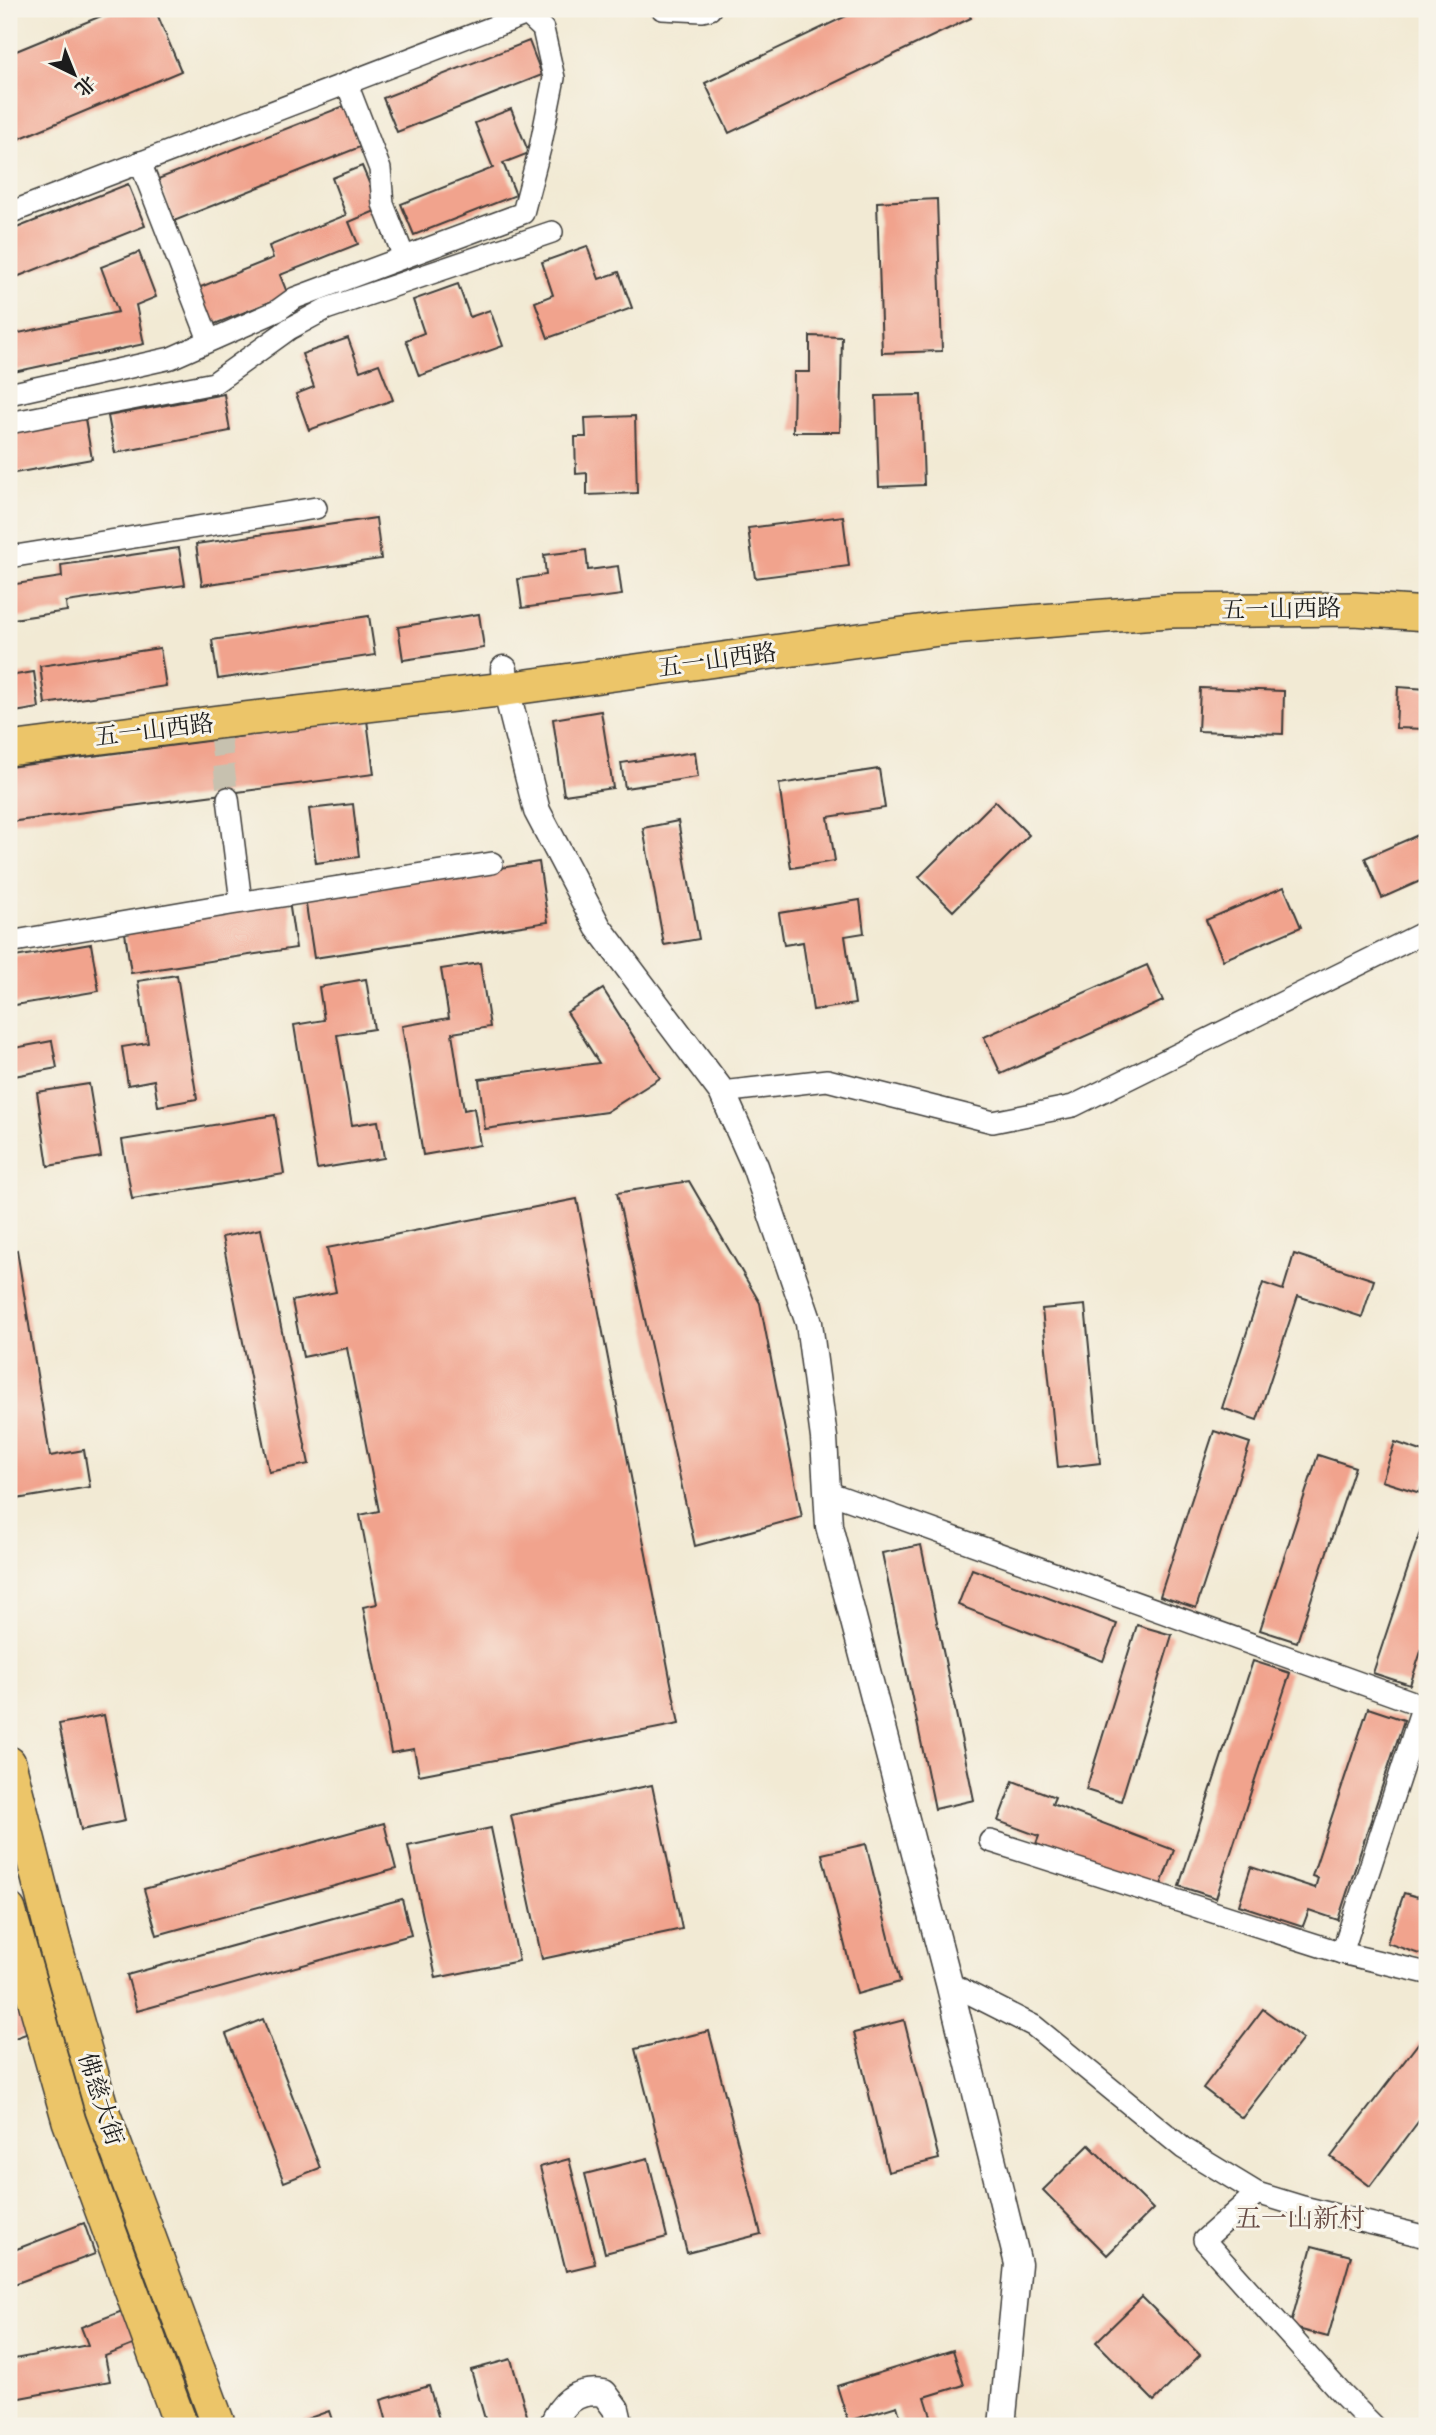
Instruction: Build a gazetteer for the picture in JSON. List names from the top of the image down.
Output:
{
  "streets": {
    "main road": ["五一山西路", "佛慈大街"]
  },
  "districts": ["五一山新村"],
  "north": "bottom right"
}
